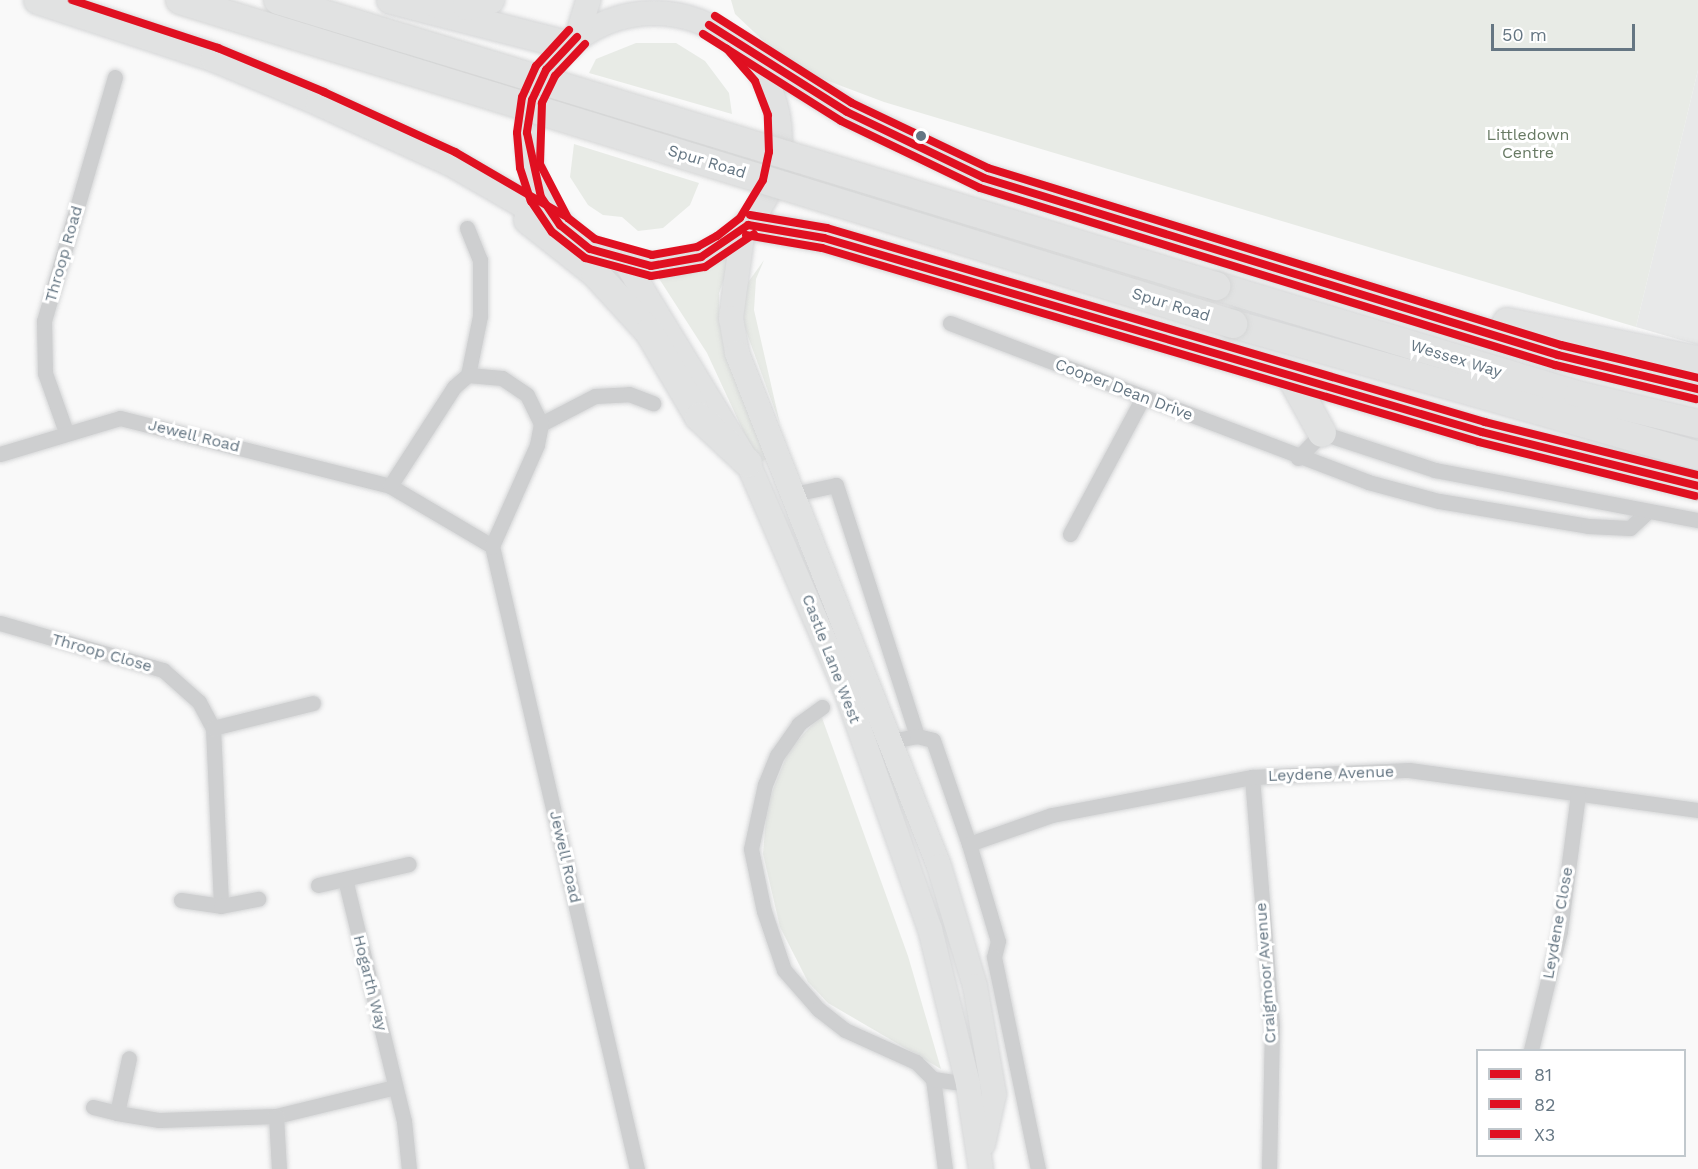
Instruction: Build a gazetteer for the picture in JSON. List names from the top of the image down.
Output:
{
  "streets": {
    "highway": ["Spur Road", "Wessex Way"],
    "main road": ["Castle Lane West"],
    "street": [
      "Throop Road",
      "Cooper Dean Drive",
      "Jewell Road",
      "Throop Close",
      "Leydene Avenue",
      "Leydene Close",
      "Craigmoor Avenue",
      "Hogarth Way"
    ]
  },
  "crossings": [
    ["Spur Road", "Wessex Way"],
    ["Throop Road", "Jewell Road"],
    ["Leydene Avenue", "Leydene Close"],
    ["Leydene Avenue", "Craigmoor Avenue"]
  ],
  "parks": ["Littledown Centre"],
  "lines": ["transit line X3", "transit line 81", "transit line 82"],
  "legend": ["81", "82", "X3"],
  "scale_bar": "50 m"
}
